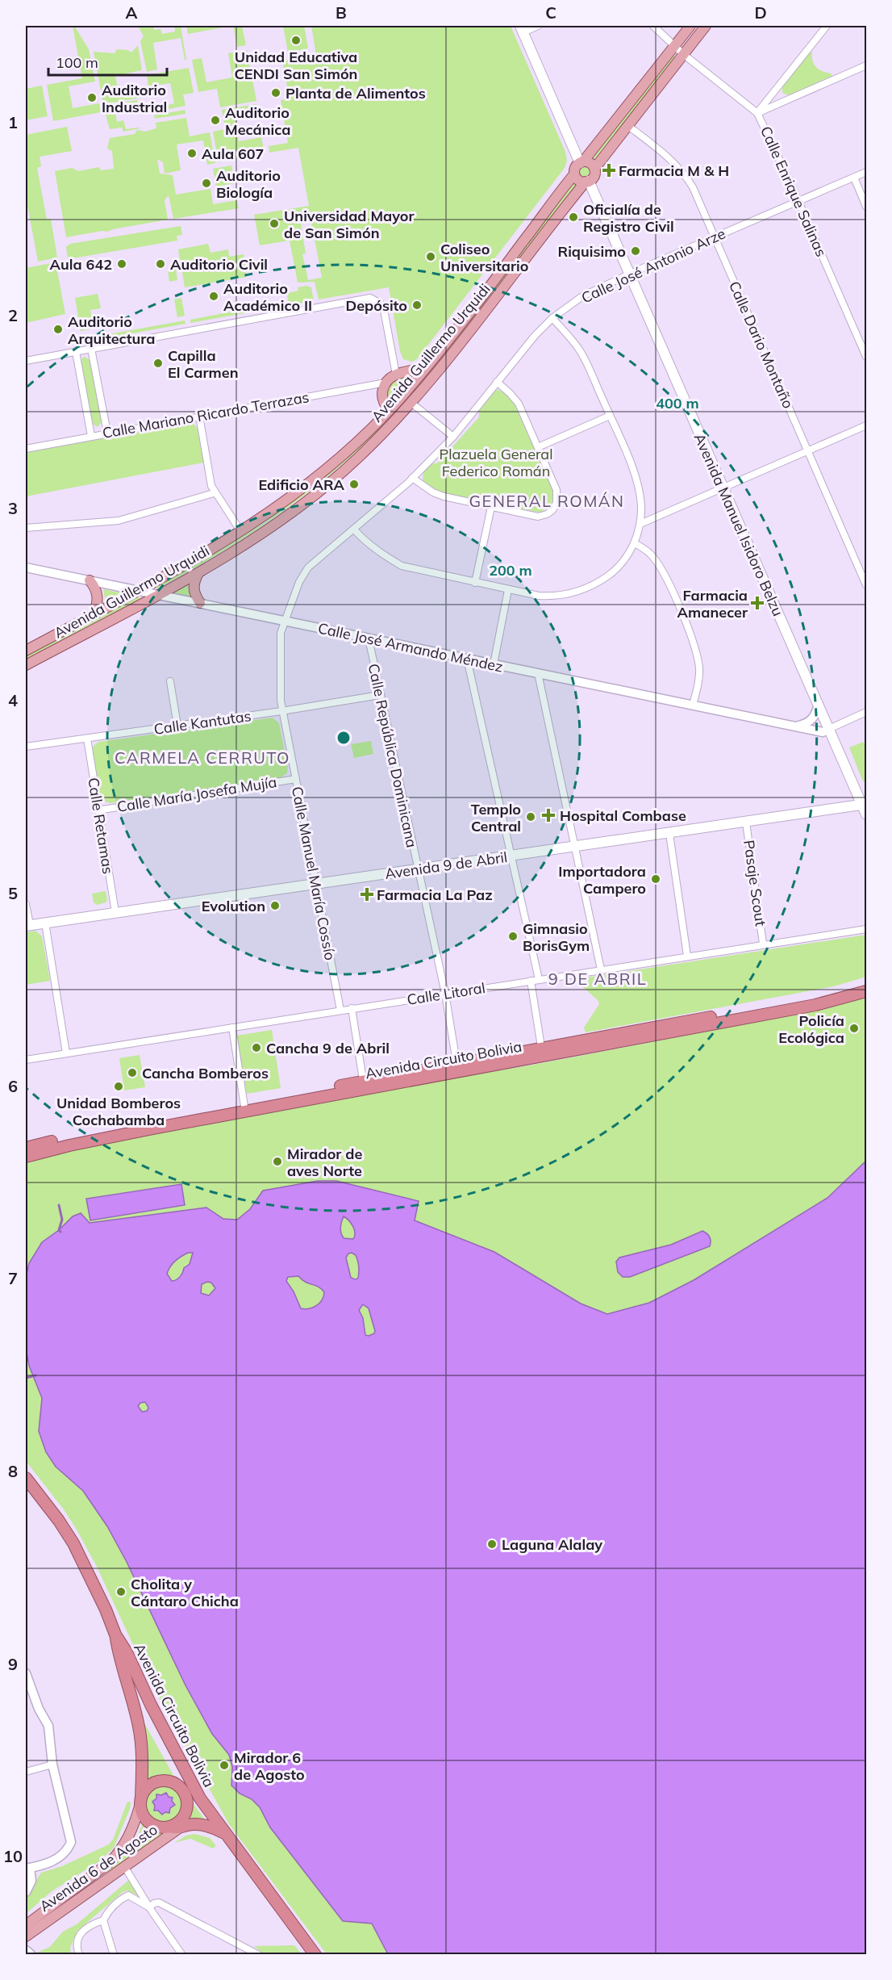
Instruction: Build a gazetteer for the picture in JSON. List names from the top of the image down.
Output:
{
  "streets": {
    "highway": ["Avenida Circuito Bolivia"],
    "main road": [
      "Avenida Guillermo Urquidi",
      "Avenida Manuel Isidoro Belzu",
      "Avenida 9 de Abril",
      "Avenida 6 de Agosto"
    ],
    "street": [
      "Calle Enrique Salinas",
      "Calle José Antonio Arze",
      "Calle Dario Montaño",
      "Calle Mariano Ricardo Terrazas",
      "Calle José Armando Méndez",
      "Calle Kantutas",
      "Calle República Dominicana",
      "Calle María Josefa Mujía",
      "Calle Retamas",
      "Calle Manuel María Cossío",
      "Pasaje Scout",
      "Calle Litoral"
    ]
  },
  "crossings": [
    ["Calle Enrique Salinas", "Calle José Antonio Arze"],
    ["Calle José Antonio Arze", "Calle Dario Montaño"],
    ["Calle José Antonio Arze", "Avenida Manuel Isidoro Belzu"],
    ["Calle José Antonio Arze", "Calle José Armando Méndez"],
    ["Calle José Antonio Arze", "Calle Manuel María Cossío"],
    ["Avenida Guillermo Urquidi", "Avenida Manuel Isidoro Belzu"],
    ["Avenida Guillermo Urquidi", "Calle José Armando Méndez"],
    ["Avenida Manuel Isidoro Belzu", "Calle José Armando Méndez"],
    ["Avenida Manuel Isidoro Belzu", "Avenida 9 de Abril"],
    ["Calle José Armando Méndez", "Calle República Dominicana"],
    ["Calle José Armando Méndez", "Calle Manuel María Cossío"],
    ["Calle Kantutas", "Calle República Dominicana"],
    ["Calle Kantutas", "Calle Retamas"],
    ["Calle Kantutas", "Calle Manuel María Cossío"],
    ["Calle República Dominicana", "Avenida 9 de Abril"],
    ["Calle República Dominicana", "Calle Litoral"],
    ["Calle República Dominicana", "Avenida Circuito Bolivia"],
    ["Calle María Josefa Mujía", "Calle Retamas"],
    ["Calle María Josefa Mujía", "Calle Manuel María Cossío"],
    ["Calle Retamas", "Avenida 9 de Abril"],
    ["Avenida 9 de Abril", "Calle Manuel María Cossío"],
    ["Avenida 9 de Abril", "Pasaje Scout"],
    ["Calle Manuel María Cossío", "Calle Litoral"],
    ["Pasaje Scout", "Calle Litoral"],
    ["Avenida Circuito Bolivia", "Avenida 6 de Agosto"]
  ],
  "districts": ["GENERAL ROMÁN", "CARMELA CERRUTO", "9 DE ABRIL"],
  "parks": ["Plazuela General Federico Román"],
  "places": {
    "other": [
      "Unidad Educativa CENDI San Simón",
      "Planta de Alimentos",
      "Auditorio Industrial",
      "Auditorio Mecánica",
      "Aula 607",
      "Auditorio Biología",
      "Oficialía de Registro Civil",
      "Universidad Mayor de San Simón",
      "Riquisimo",
      "Coliseo Universitario",
      "Aula 642",
      "Auditorio Civil",
      "Auditorio Académico II",
      "Depósito",
      "Auditorio Arquitectura",
      "Capilla El Carmen",
      "Edificio ARA",
      "Templo Central",
      "Importadora Campero",
      "Evolution",
      "Gimnasio BorisGym",
      "Policía Ecológica",
      "Cancha 9 de Abril",
      "Cancha Bomberos",
      "Unidad Bomberos Cochabamba",
      "Mirador de aves Norte",
      "Laguna Alalay",
      "Cholita y Cántaro Chicha",
      "Mirador 6 de Agosto"
    ],
    "health": [
      "Farmacia M & H",
      "Farmacia Amanecer",
      "Hospital Combase",
      "Farmacia La Paz"
    ]
  },
  "scale_bar": "100 m",
  "grid": {
    "columns": [
      "A",
      "B",
      "C",
      "D"
    ],
    "rows": [
      "1",
      "2",
      "3",
      "4",
      "5",
      "6",
      "7",
      "8",
      "9",
      "10"
    ]
  },
  "rings": ["400 m", "200 m"]
}
